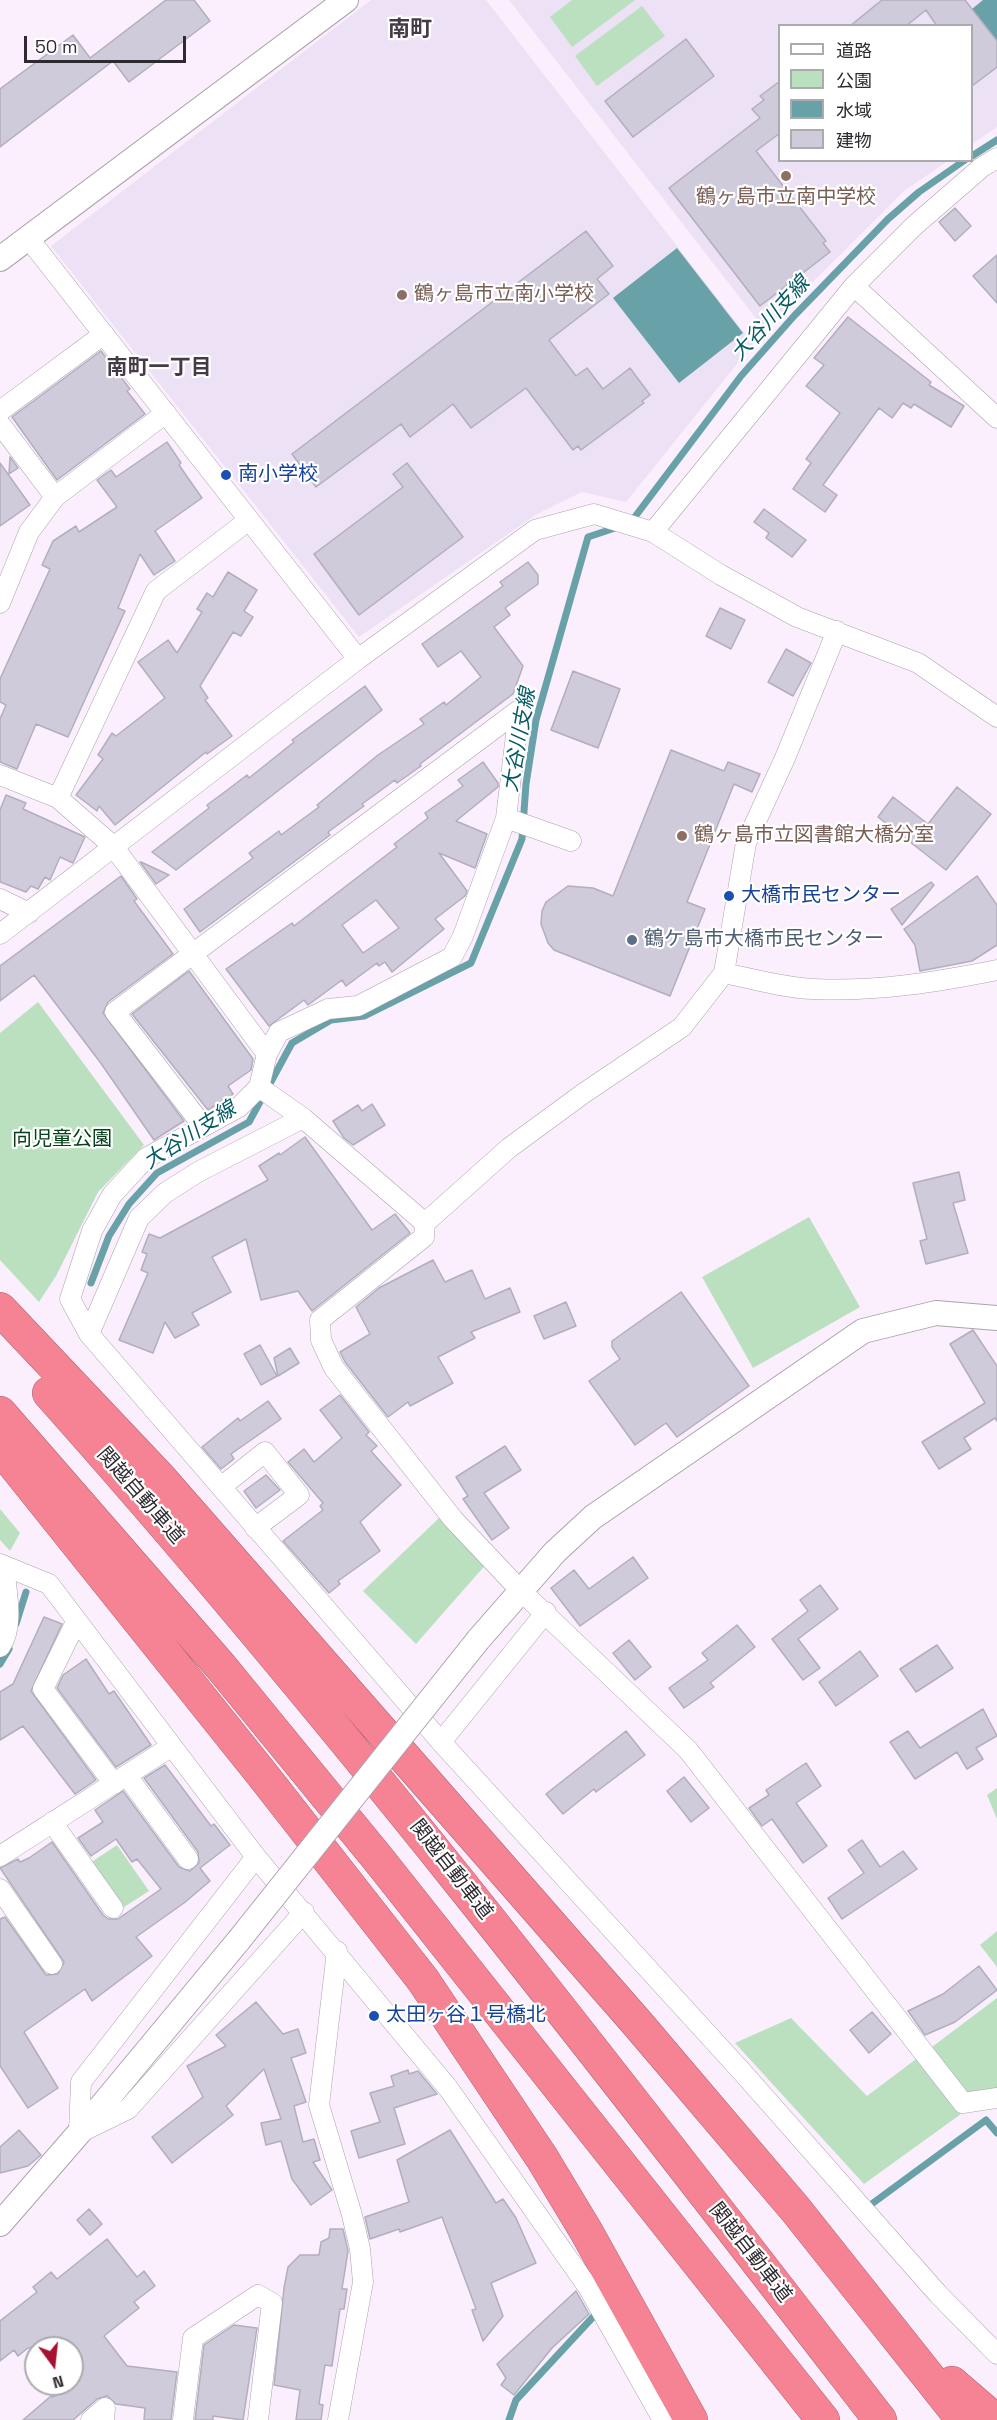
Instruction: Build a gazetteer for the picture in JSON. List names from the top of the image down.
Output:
{
  "streets": {
    "highway": ["関越自動車道"]
  },
  "districts": ["南町", "南町一丁目"],
  "water": ["大谷川支線"],
  "parks": ["向児童公園"],
  "places": [
    "鶴ヶ島市立南中学校",
    "鶴ヶ島市立南小学校",
    "南小学校",
    "鶴ヶ島市立図書館大橋分室",
    "大橋市民センター",
    "鶴ケ島市大橋市民センター",
    "太田ヶ谷１号橋北"
  ],
  "legend": [
    "道路",
    "公園",
    "水域",
    "建物"
  ],
  "scale_bar": "50 m",
  "north": "bottom"
}
